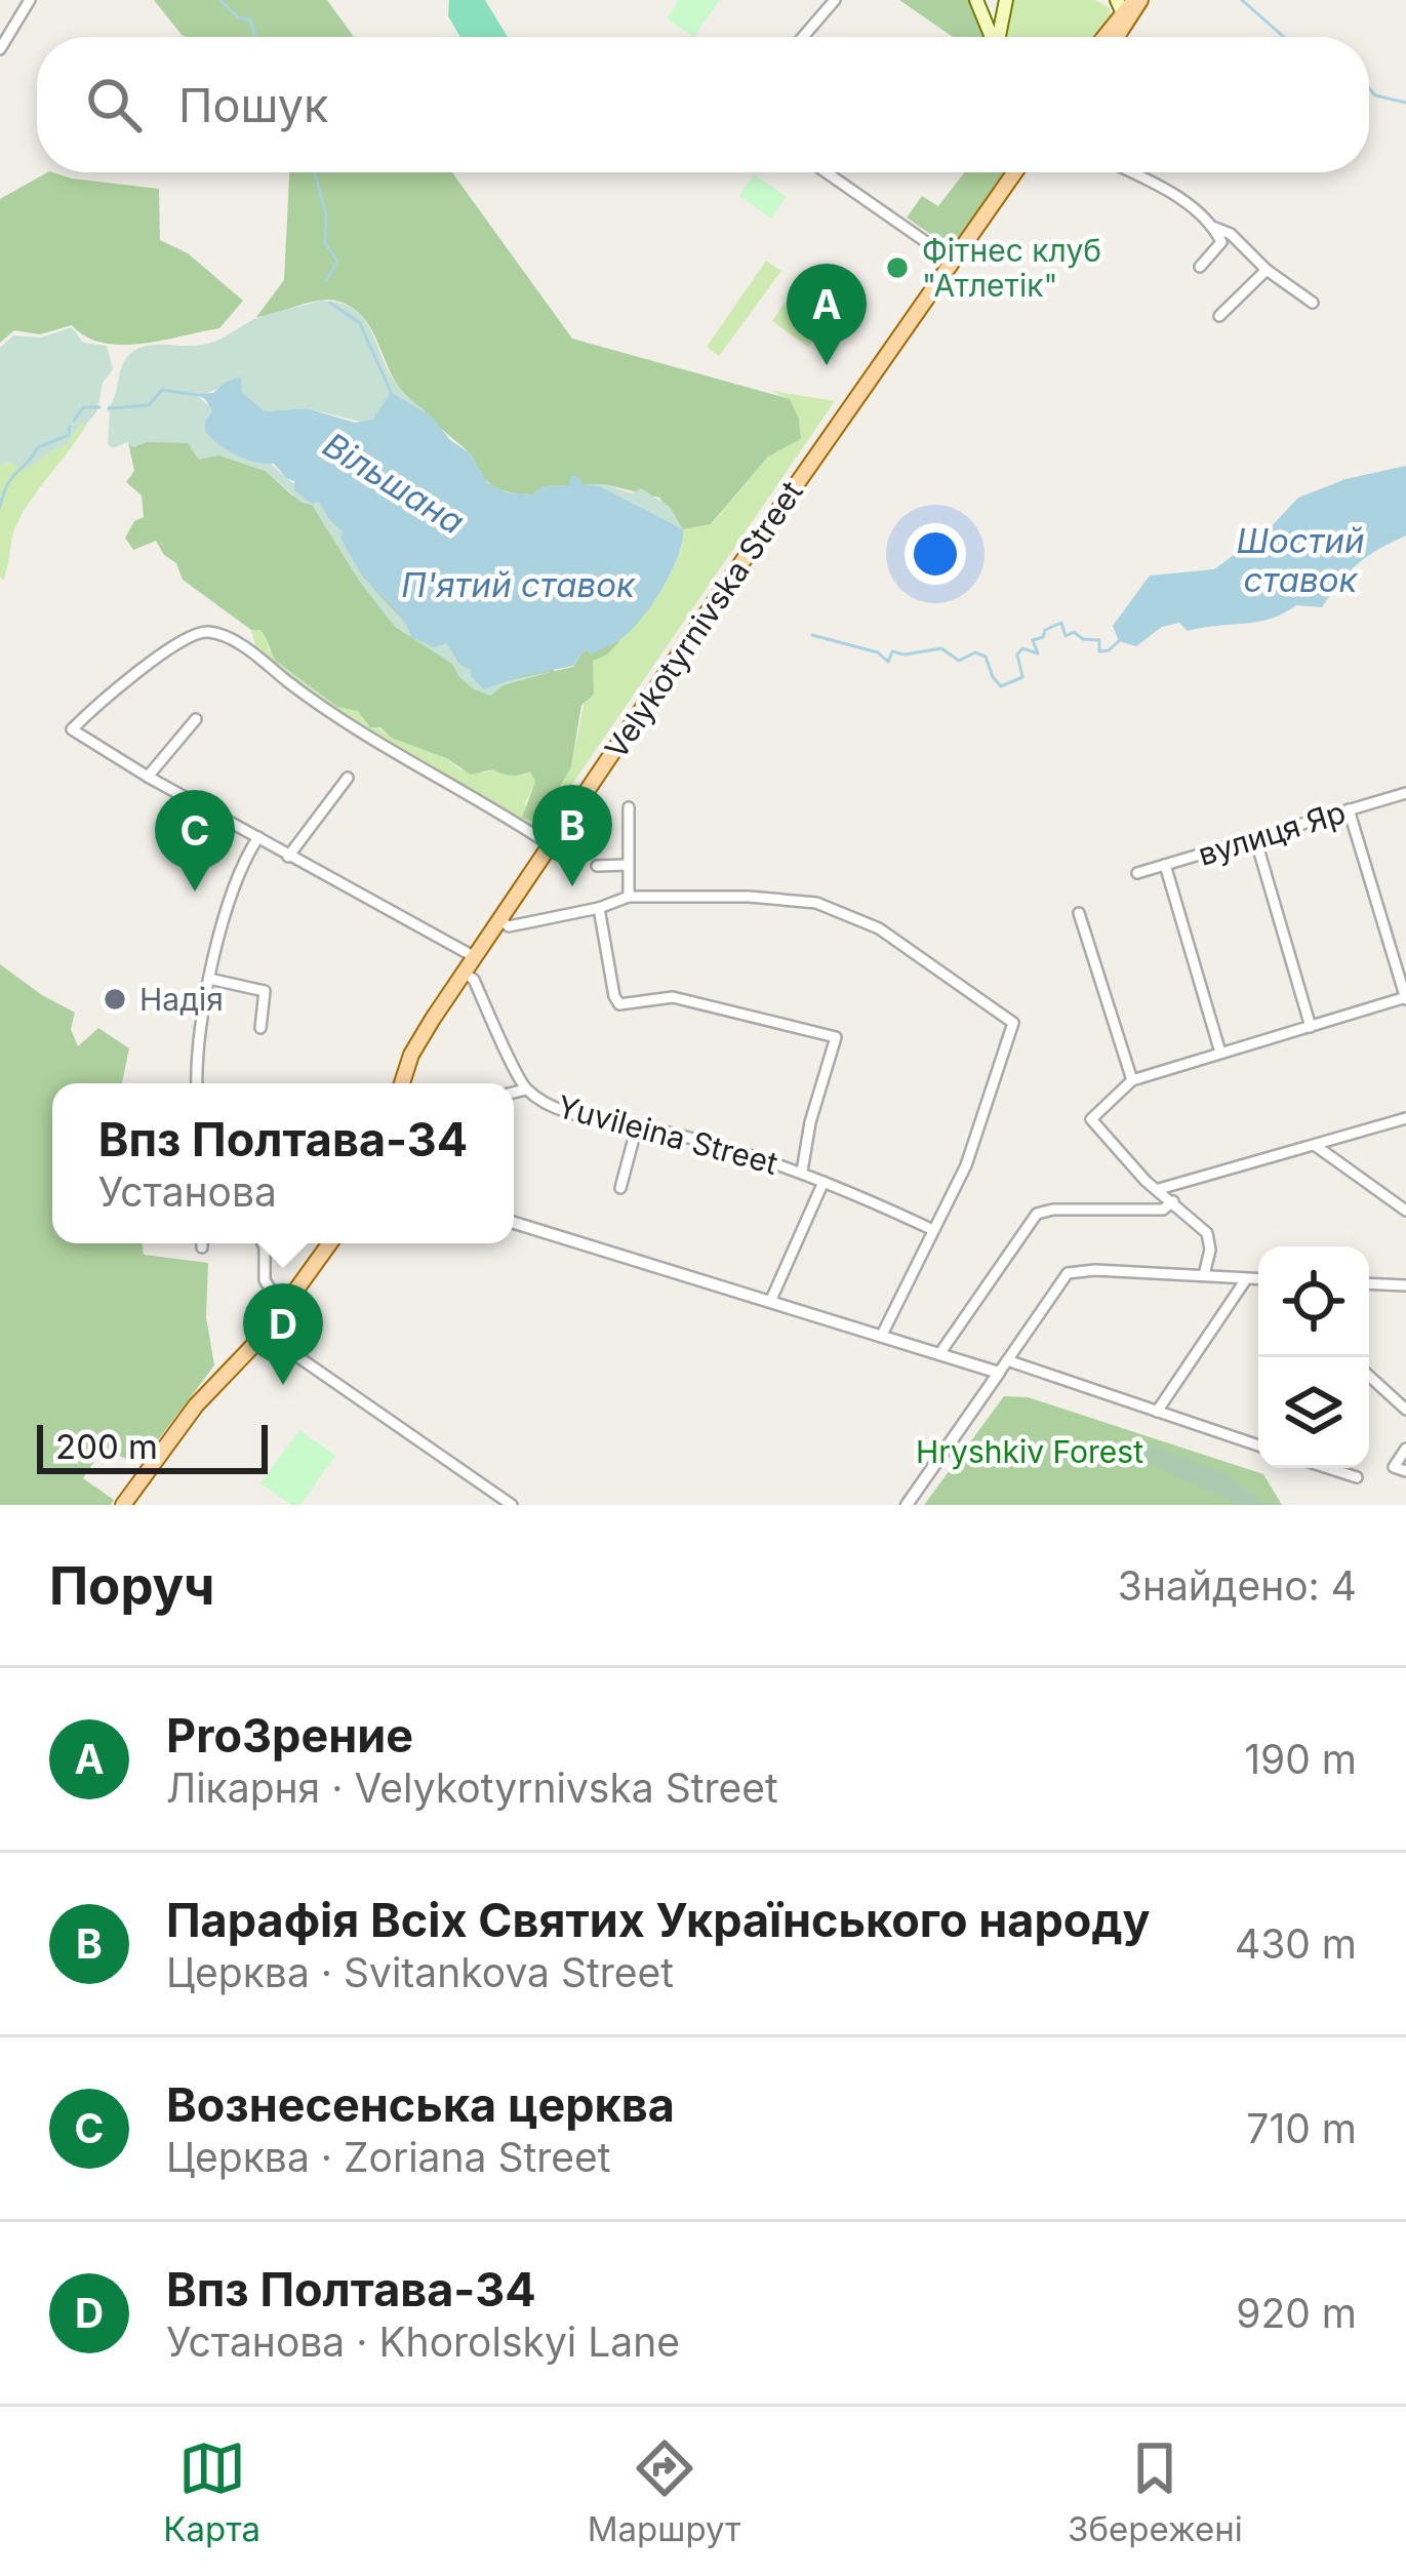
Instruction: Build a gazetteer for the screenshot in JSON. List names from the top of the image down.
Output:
{
  "streets": {
    "main road": ["Velykotyrnivska Street"],
    "street": ["вулиця Яр", "Yuvileina Street"]
  },
  "crossings": [
    ["Velykotyrnivska Street", "Yuvileina Street"]
  ],
  "water": ["Вільшана", "Шостий ставок", "П'ятий ставок"],
  "parks": ["Hryshkiv Forest"],
  "places": ["Фітнес клуб \"Атлетік\"", "Надія"],
  "scale_bar": "200 m",
  "page": {
    "search": "Пошук",
    "pins": [
      "A",
      "B",
      "C",
      "D"
    ],
    "popup": ["Впз Полтава-34", "Установа"],
    "scale": "200 m",
    "heading": ["Поруч", "Знайдено: 4"],
    "list": [
      {
        "mark": "A",
        "name": "ProЗрение",
        "note": "Лікарня · Velykotyrnivska Street",
        "value": "190 m"
      },
      {
        "mark": "B",
        "name": "Парафія Всіх Святих Українського народу",
        "note": "Церква · Svitankova Street",
        "value": "430 m"
      },
      {
        "mark": "C",
        "name": "Вознесенська церква",
        "note": "Церква · Zoriana Street",
        "value": "710 m"
      },
      {
        "mark": "D",
        "name": "Впз Полтава-34",
        "note": "Установа · Khorolskyi Lane",
        "value": "920 m"
      }
    ],
    "nav": ["Карта", "Маршрут", "Збережені"]
  }
}
